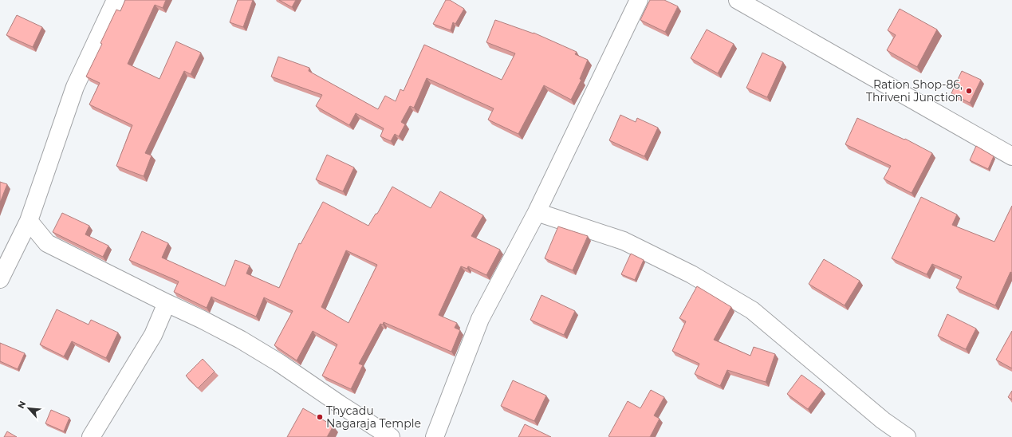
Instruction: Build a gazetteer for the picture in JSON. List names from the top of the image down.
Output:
{
  "places": ["Ration Shop-86, Thriveni Junction", "Thycadu Nagaraja Temple"],
  "north": "top left"
}
